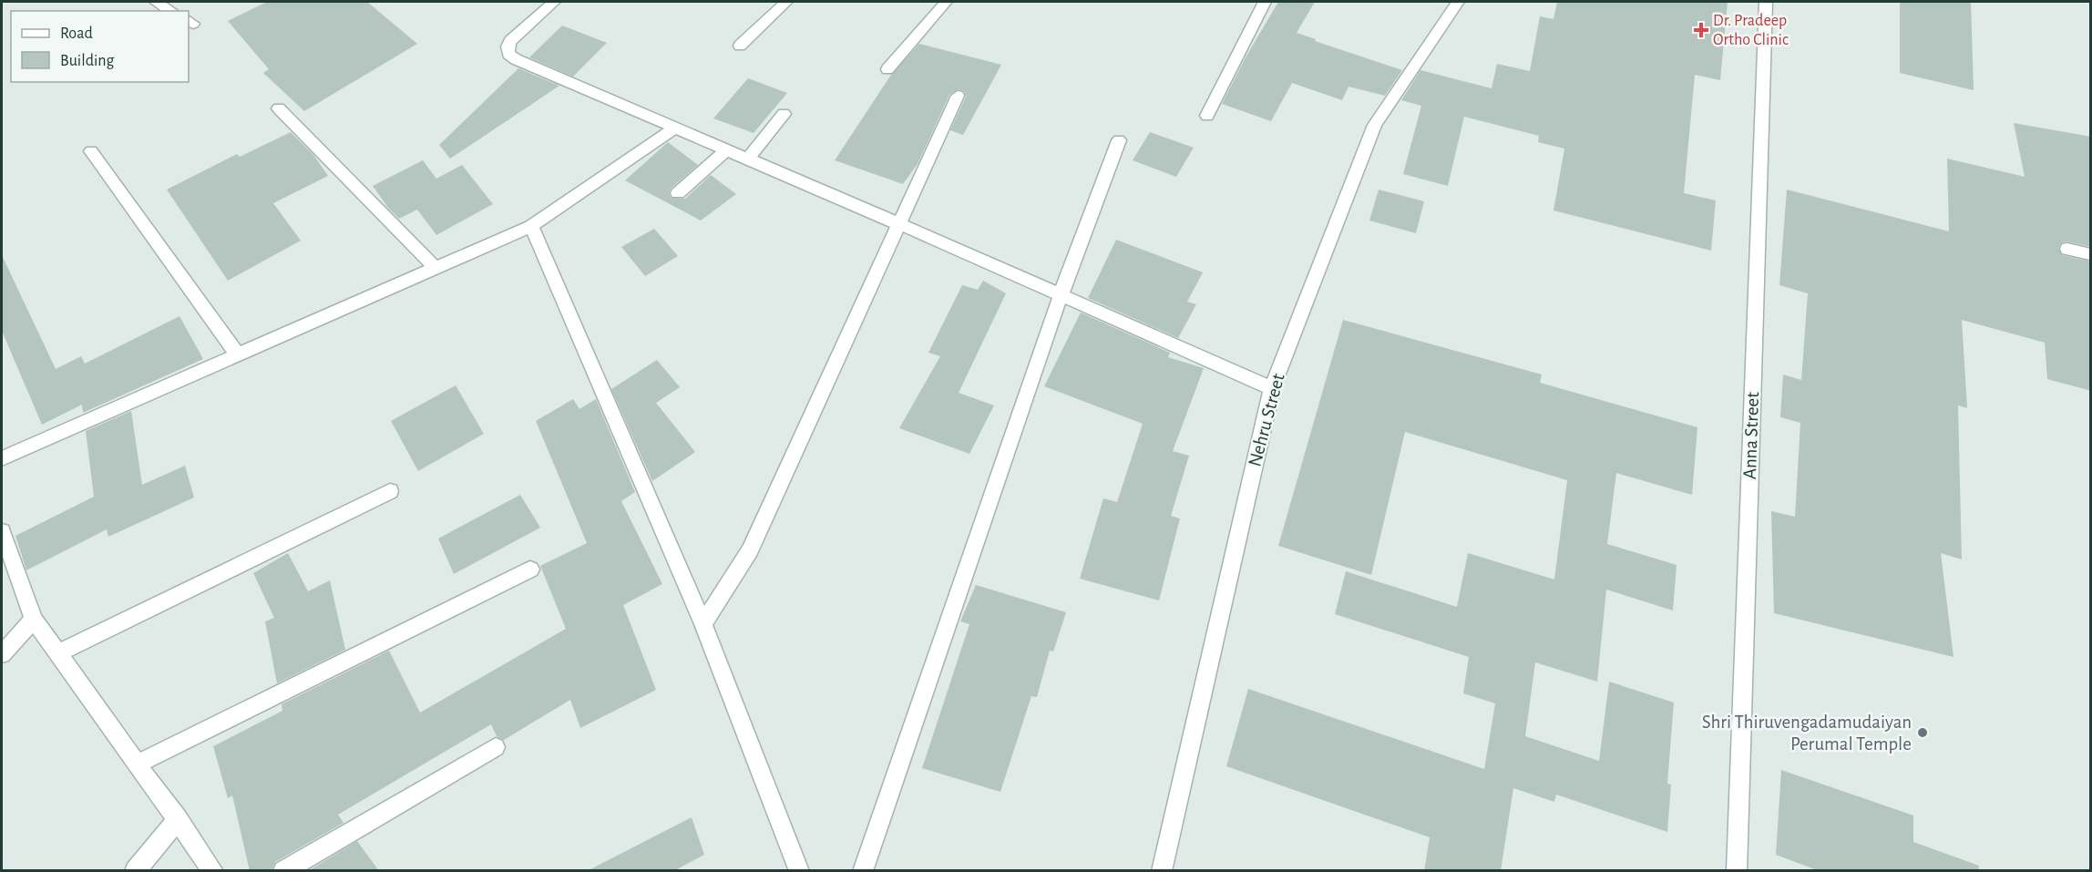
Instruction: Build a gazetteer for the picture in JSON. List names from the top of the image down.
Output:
{
  "streets": {
    "street": ["Nehru Street", "Anna Street"]
  },
  "places": {
    "health": ["Dr. Pradeep Ortho Clinic"],
    "other": ["Shri Thiruvengadamudaiyan Perumal Temple"]
  },
  "legend": ["Road", "Building"]
}
